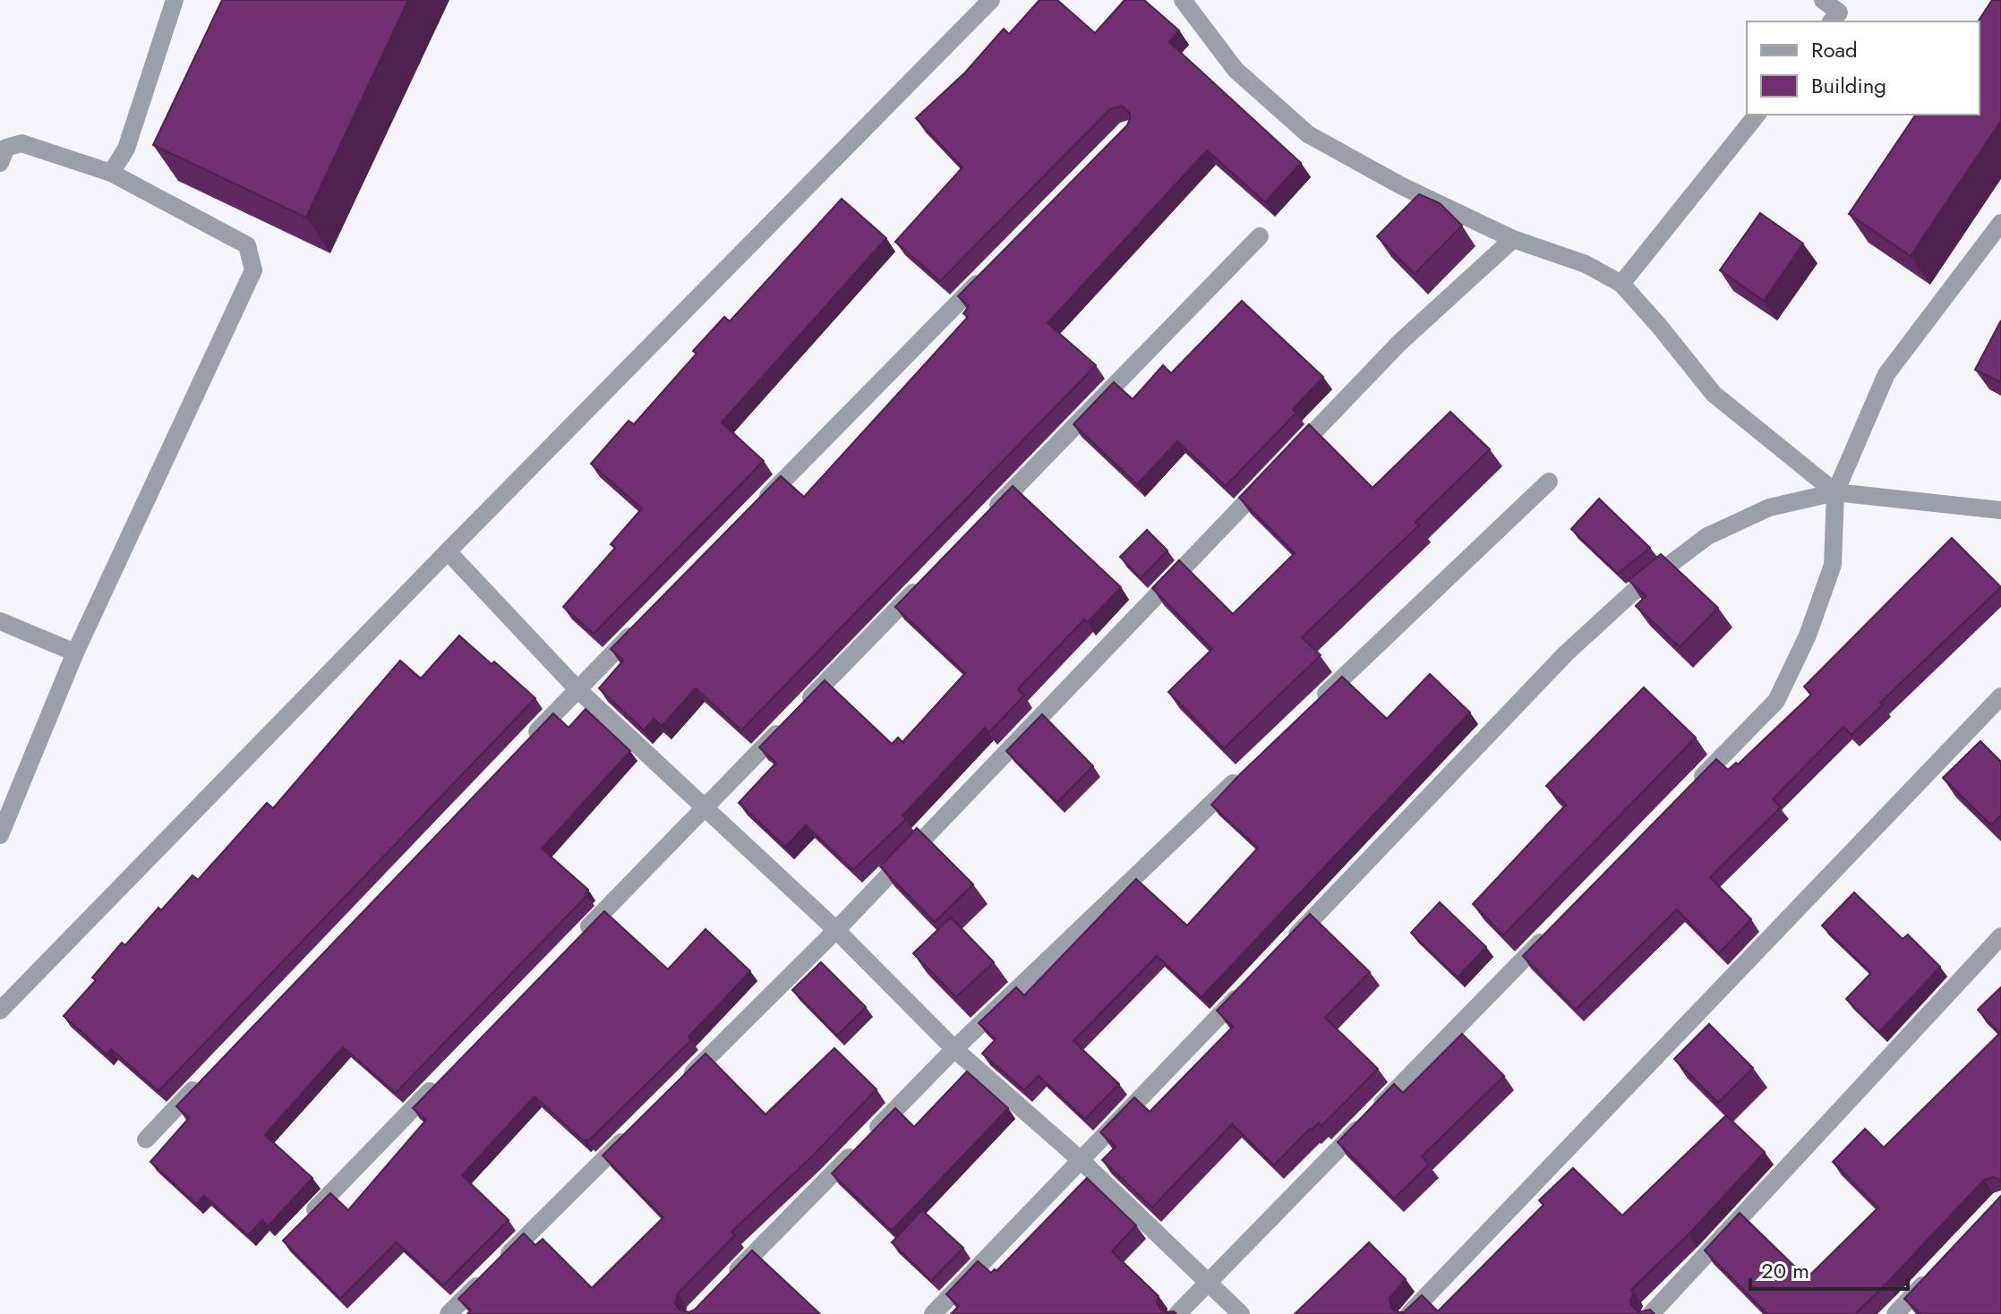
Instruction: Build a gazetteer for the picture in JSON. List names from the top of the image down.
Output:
{
  "legend": ["Road", "Building"],
  "scale_bar": "20 m"
}
